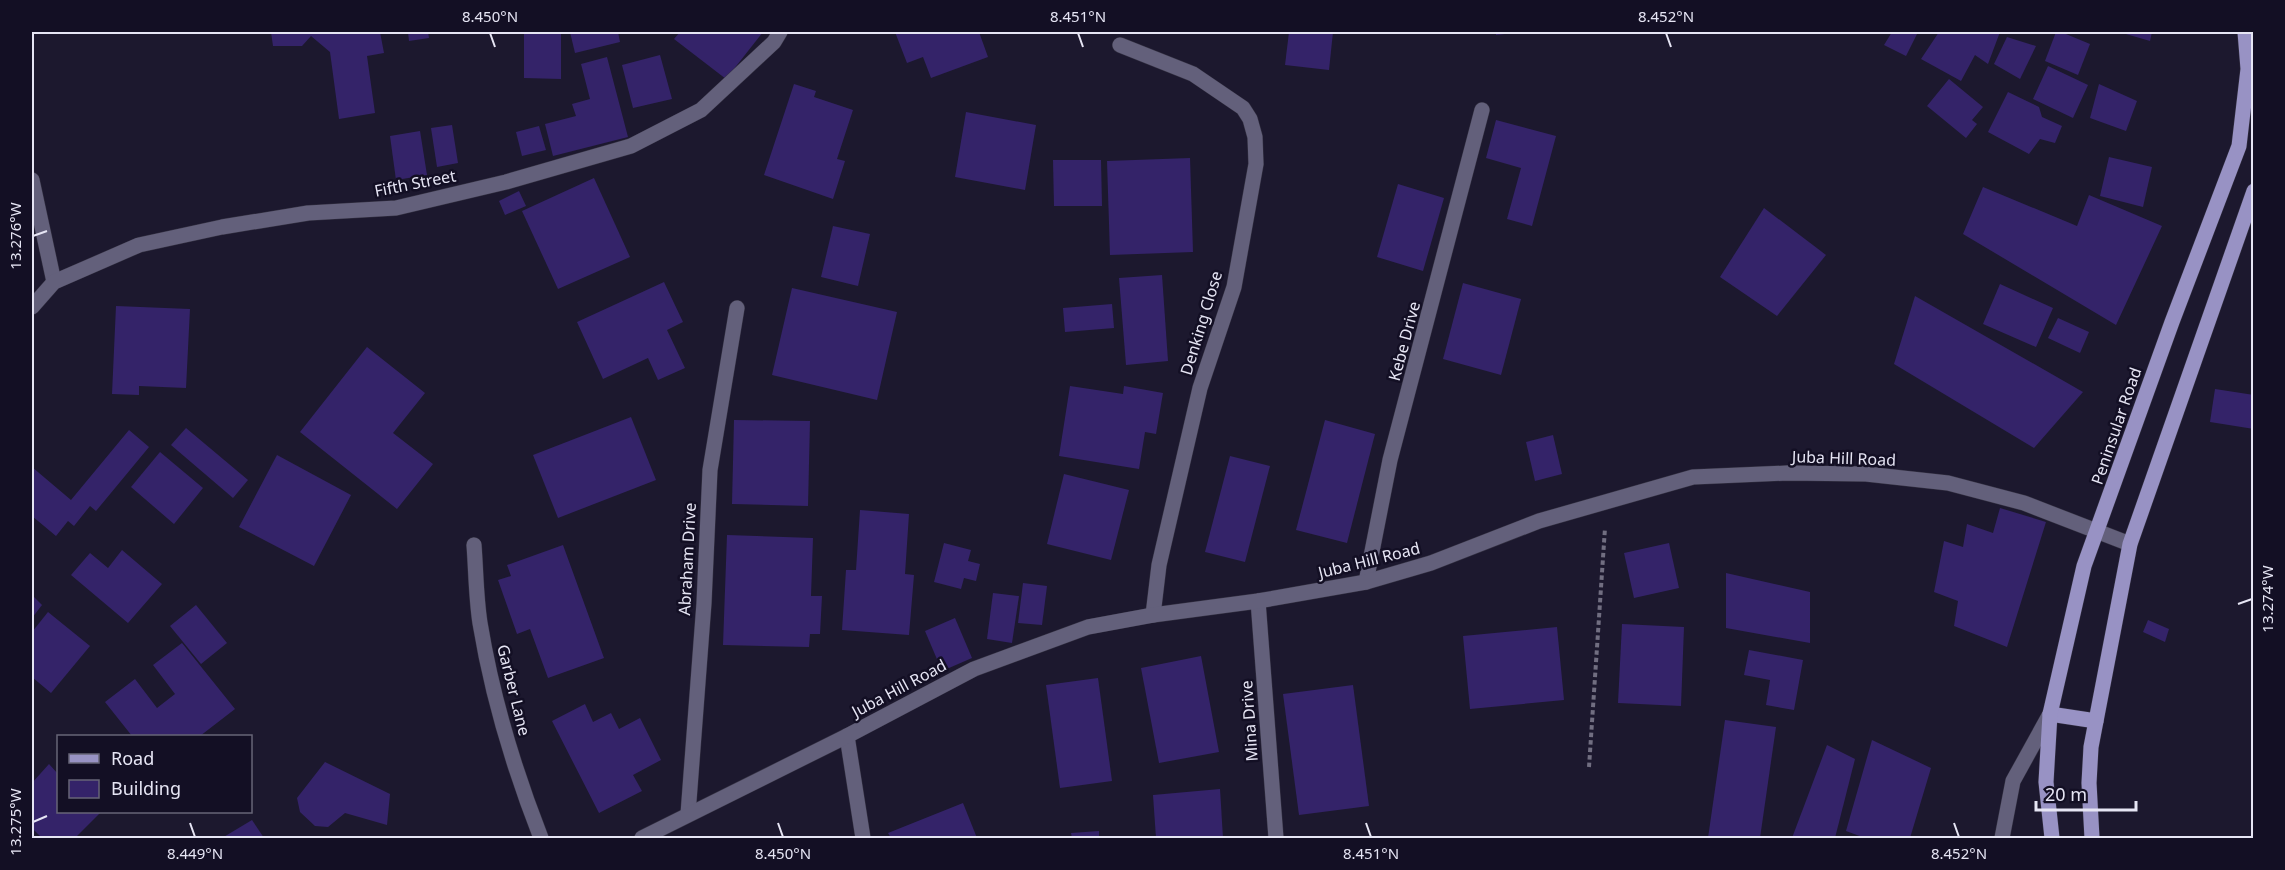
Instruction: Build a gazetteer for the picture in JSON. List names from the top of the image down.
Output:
{
  "streets": {
    "main road": ["Peninsular Road"],
    "street": [
      "Fifth Street",
      "Denking Close",
      "Kebe Drive",
      "Juba Hill Road",
      "Abraham Drive",
      "Garber Lane",
      "Mina Drive"
    ]
  },
  "crossings": [
    ["Denking Close", "Juba Hill Road"],
    ["Kebe Drive", "Juba Hill Road"],
    ["Peninsular Road", "Juba Hill Road"],
    ["Juba Hill Road", "Abraham Drive"],
    ["Juba Hill Road", "Mina Drive"]
  ],
  "legend": ["Road", "Building"],
  "scale_bar": "20 m",
  "coordinates": [
    "8.450°N",
    "8.451°N",
    "8.452°N",
    "13.276°W",
    "13.274°W",
    "13.275°W",
    "8.449°N"
  ]
}
